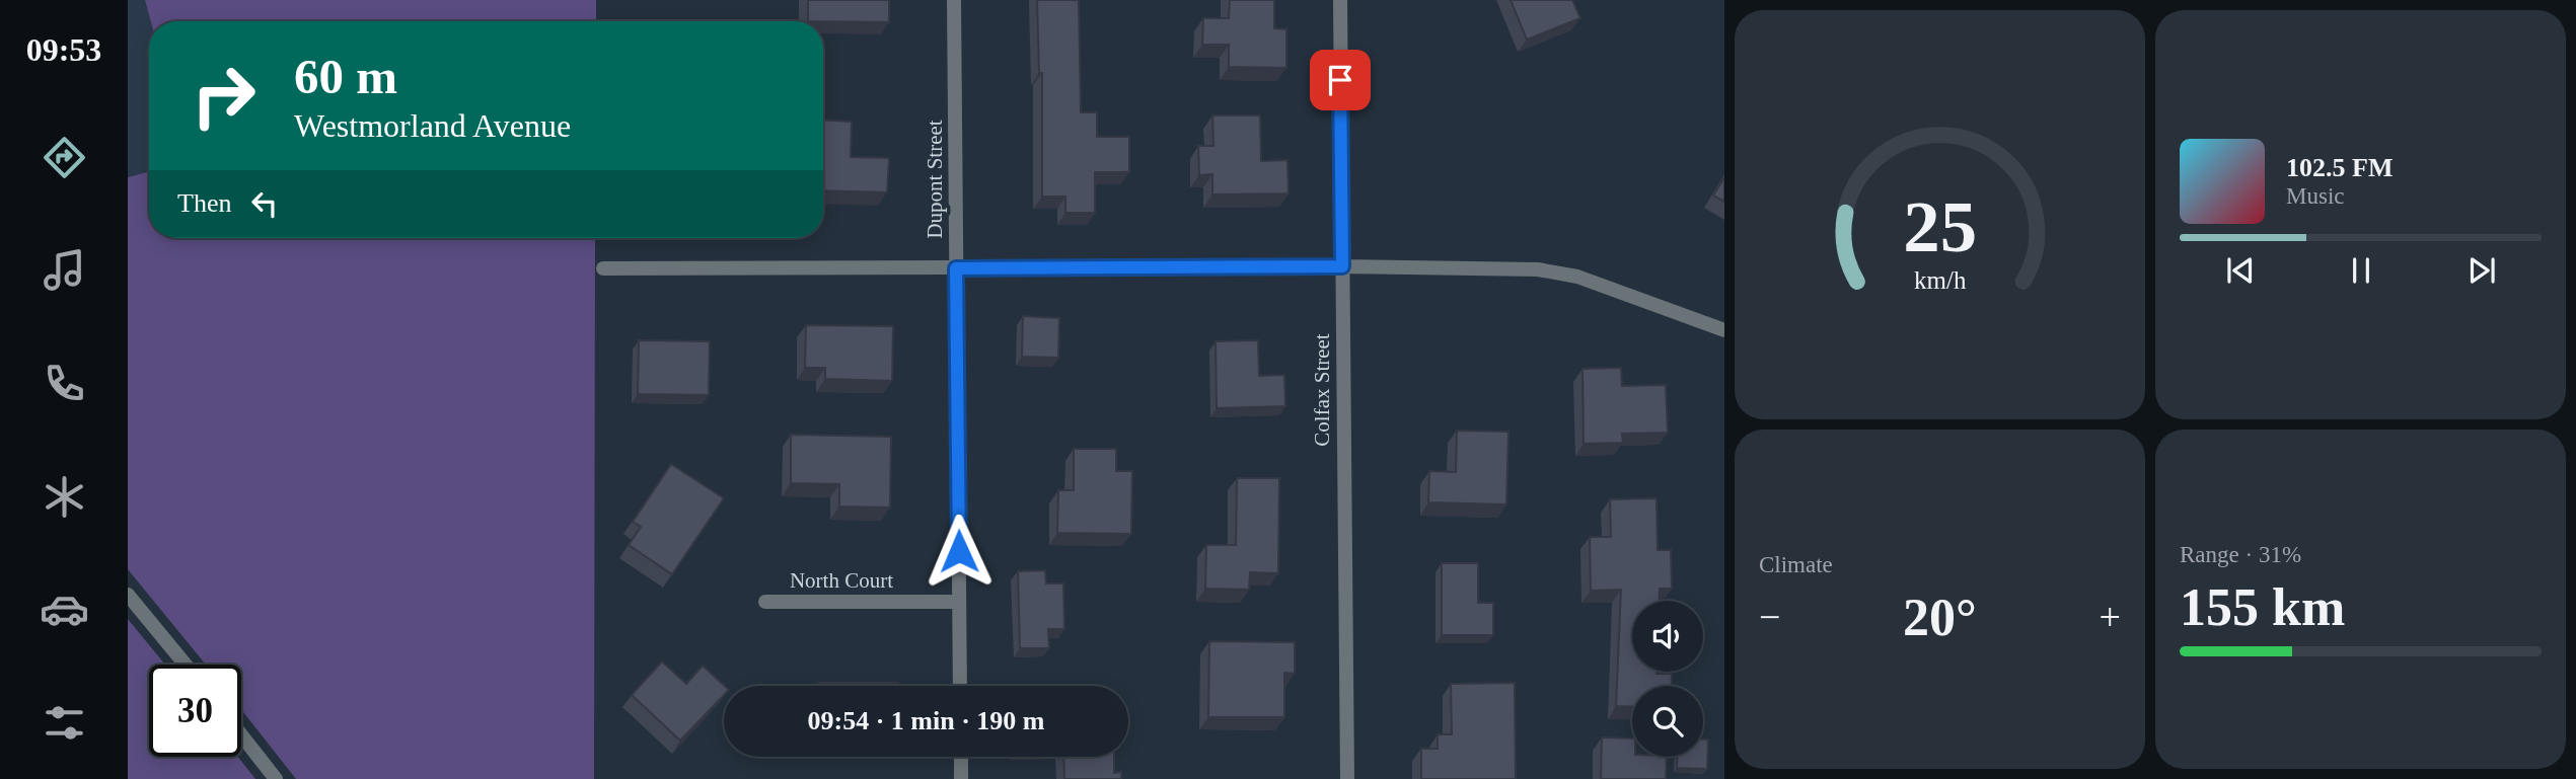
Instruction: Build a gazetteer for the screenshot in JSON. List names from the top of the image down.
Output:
{
  "streets": {
    "street": ["Dupont Street", "Colfax Street", "North Court"]
  },
  "crossings": [
    ["Dupont Street", "North Court"]
  ],
  "page": {
    "tabs": "09:53",
    "turn": ["60 m", "Westmorland Avenue"],
    "song": ["102.5 FM", "Music"],
    "then": "Then",
    "tile": [
      "Climate",
      ["Range · 31%", "155 km"]
    ],
    "heat": ["−", "20°", "+"],
    "limit": "30",
    "trip": "09:54 · 1 min · 190 m",
    "gauge": ["25", "km/h"]
  }
}
